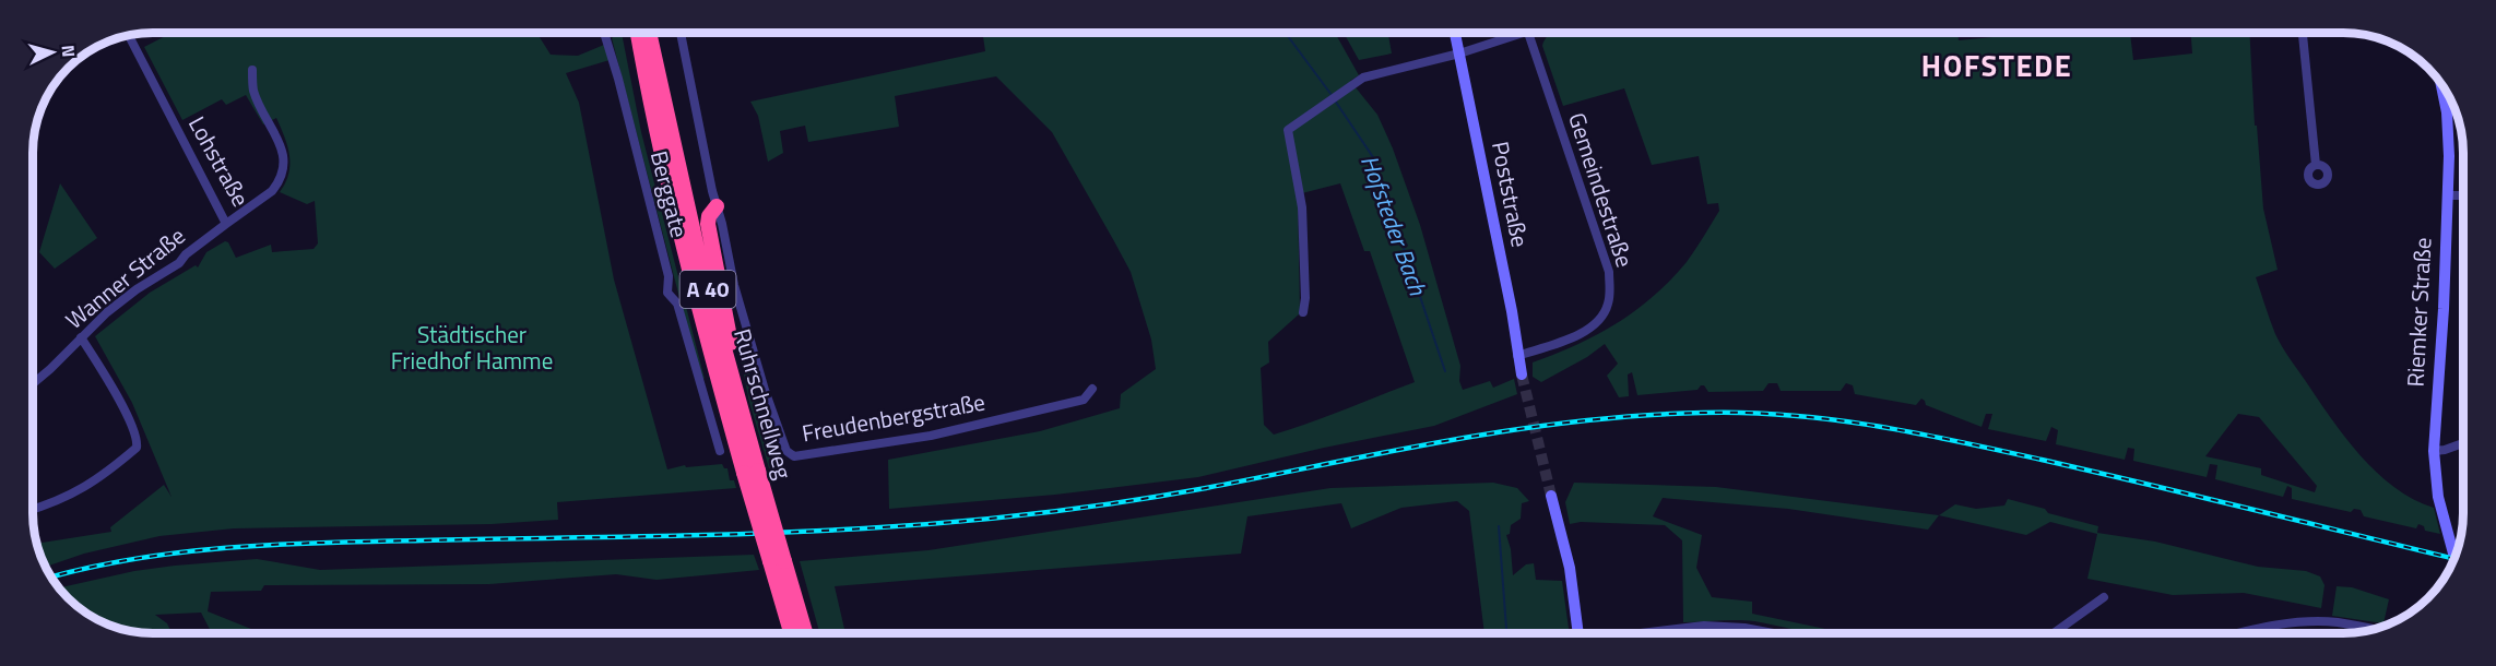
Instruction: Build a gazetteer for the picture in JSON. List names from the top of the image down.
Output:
{
  "streets": {
    "highway": ["A 40", "Ruhrschnellweg"],
    "street": [
      "Lohstraße",
      "Gemeindestraße",
      "Berggate",
      "Poststraße",
      "Wanner Straße",
      "Riemker Straße",
      "Freudenbergstraße"
    ]
  },
  "crossings": [
    ["Lohstraße", "Wanner Straße"],
    ["Gemeindestraße", "Poststraße"]
  ],
  "districts": ["HOFSTEDE"],
  "water": ["Hofsteder Bach"],
  "parks": ["Städtischer Friedhof Hamme"],
  "north": "right"
}
